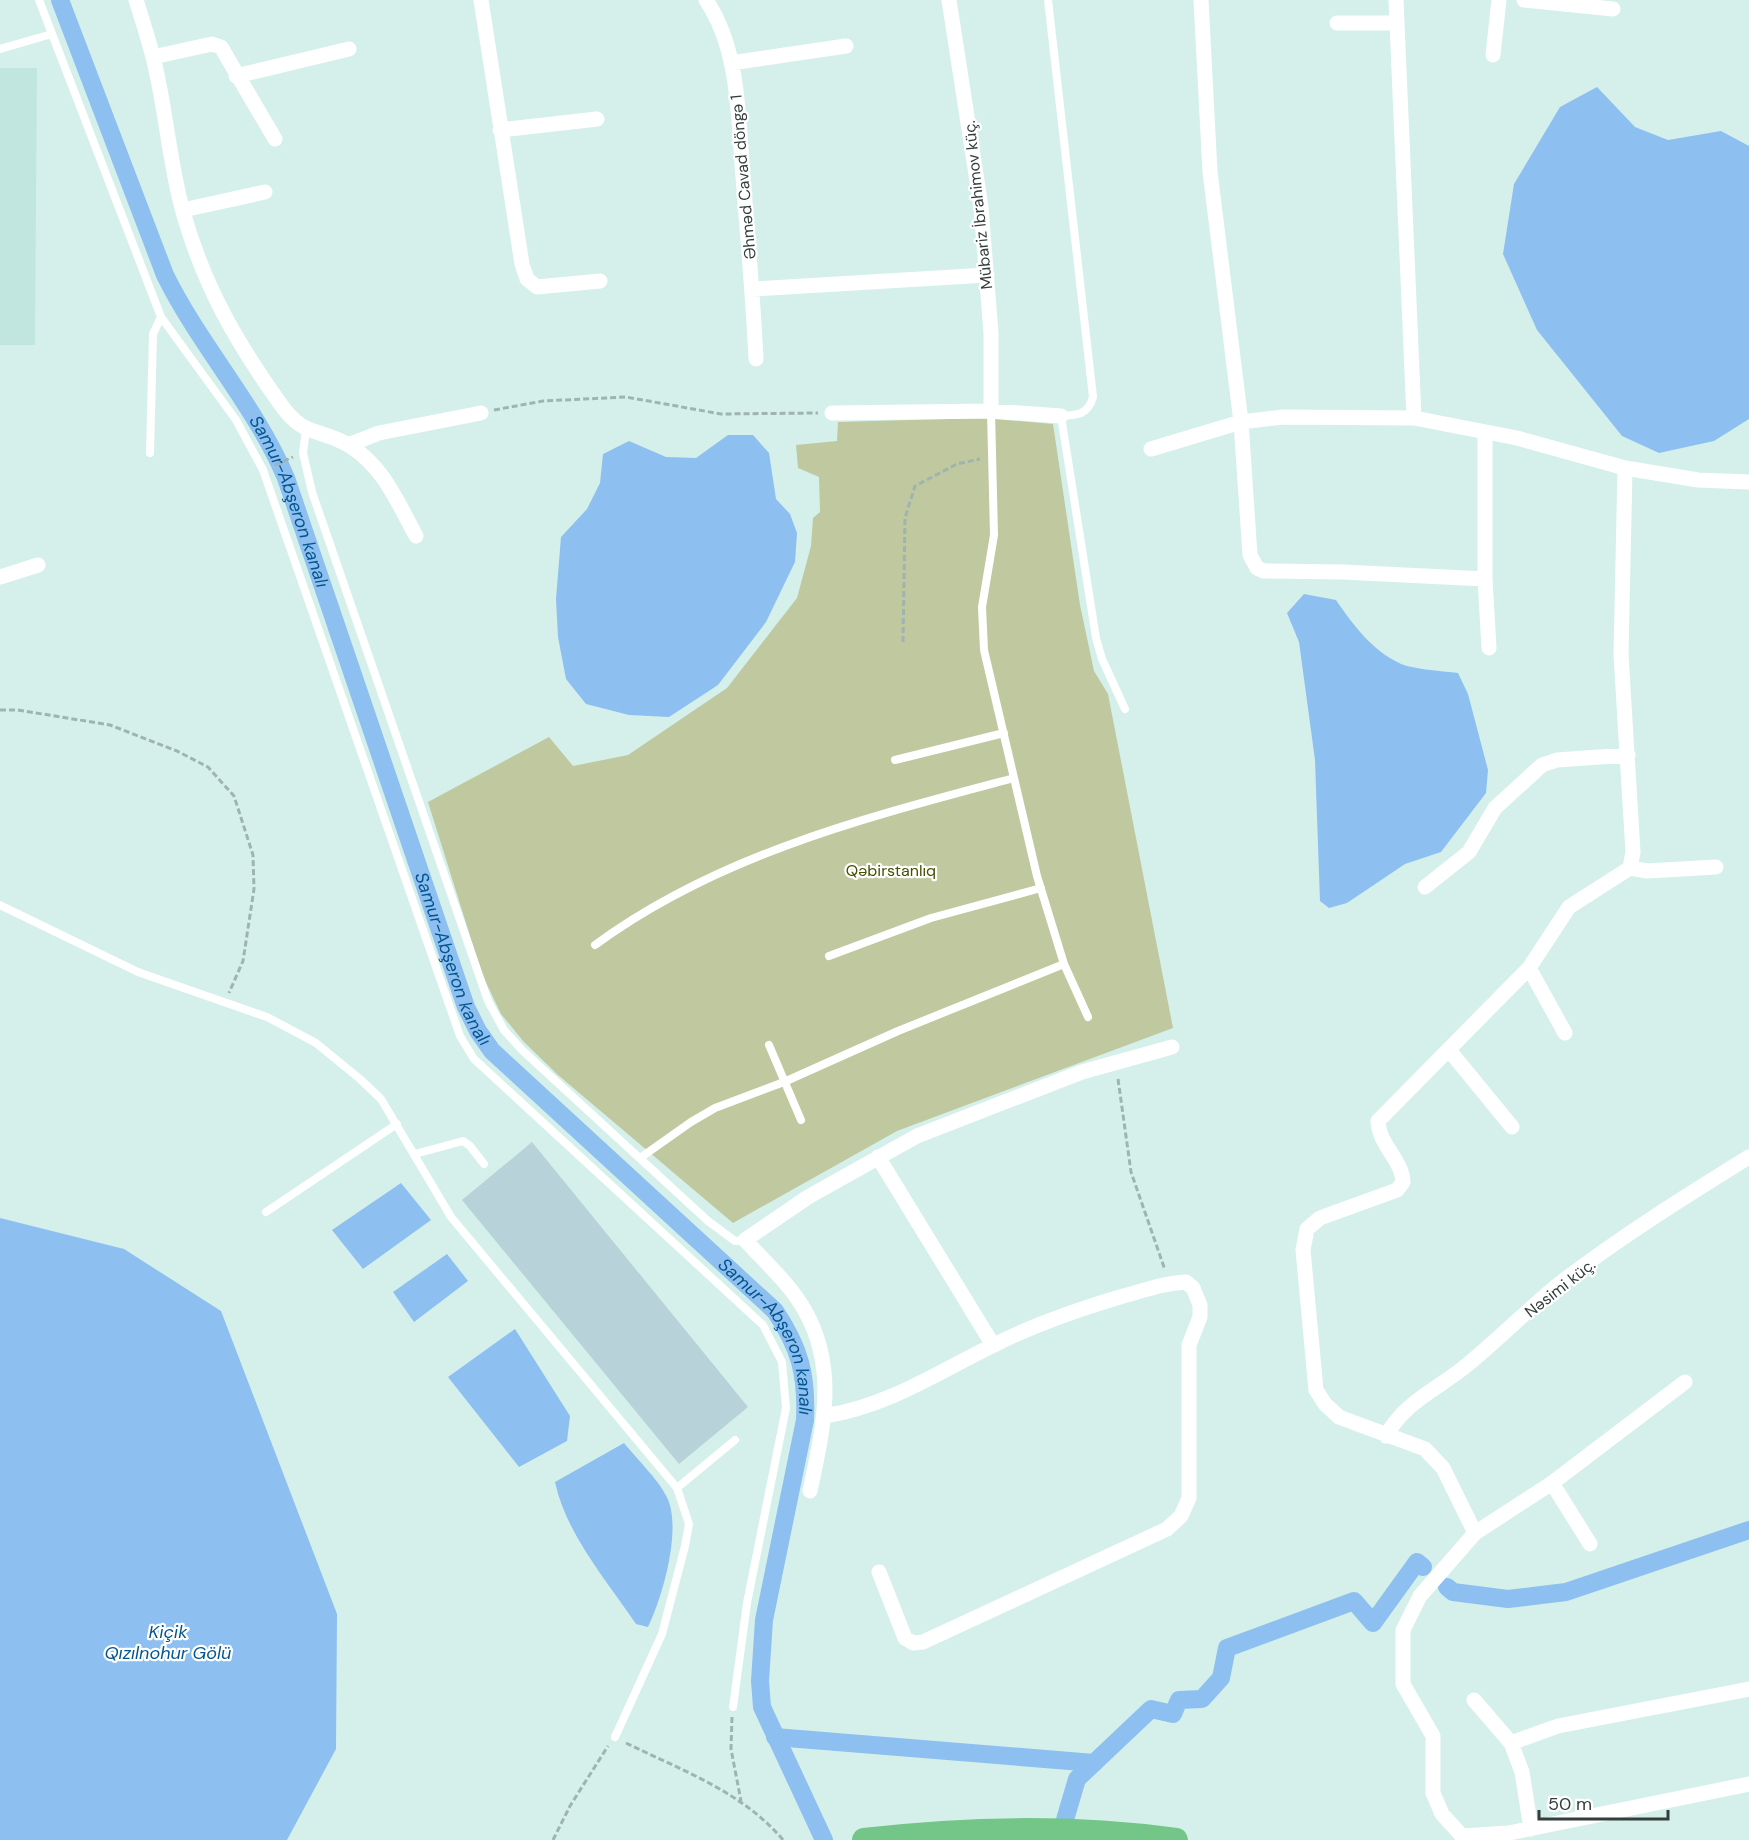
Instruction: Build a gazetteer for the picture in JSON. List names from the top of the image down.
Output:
{
  "streets": {
    "street": ["Əhməd Cavad döngə 1", "Mübariz İbrahimov küç.", "Nəsimi küç."]
  },
  "water": ["Samur-Abşeron kanalı", "Kiçik Qızılnohur Gölü"],
  "parks": ["Qəbirstanlıq"],
  "scale_bar": "50 m"
}
